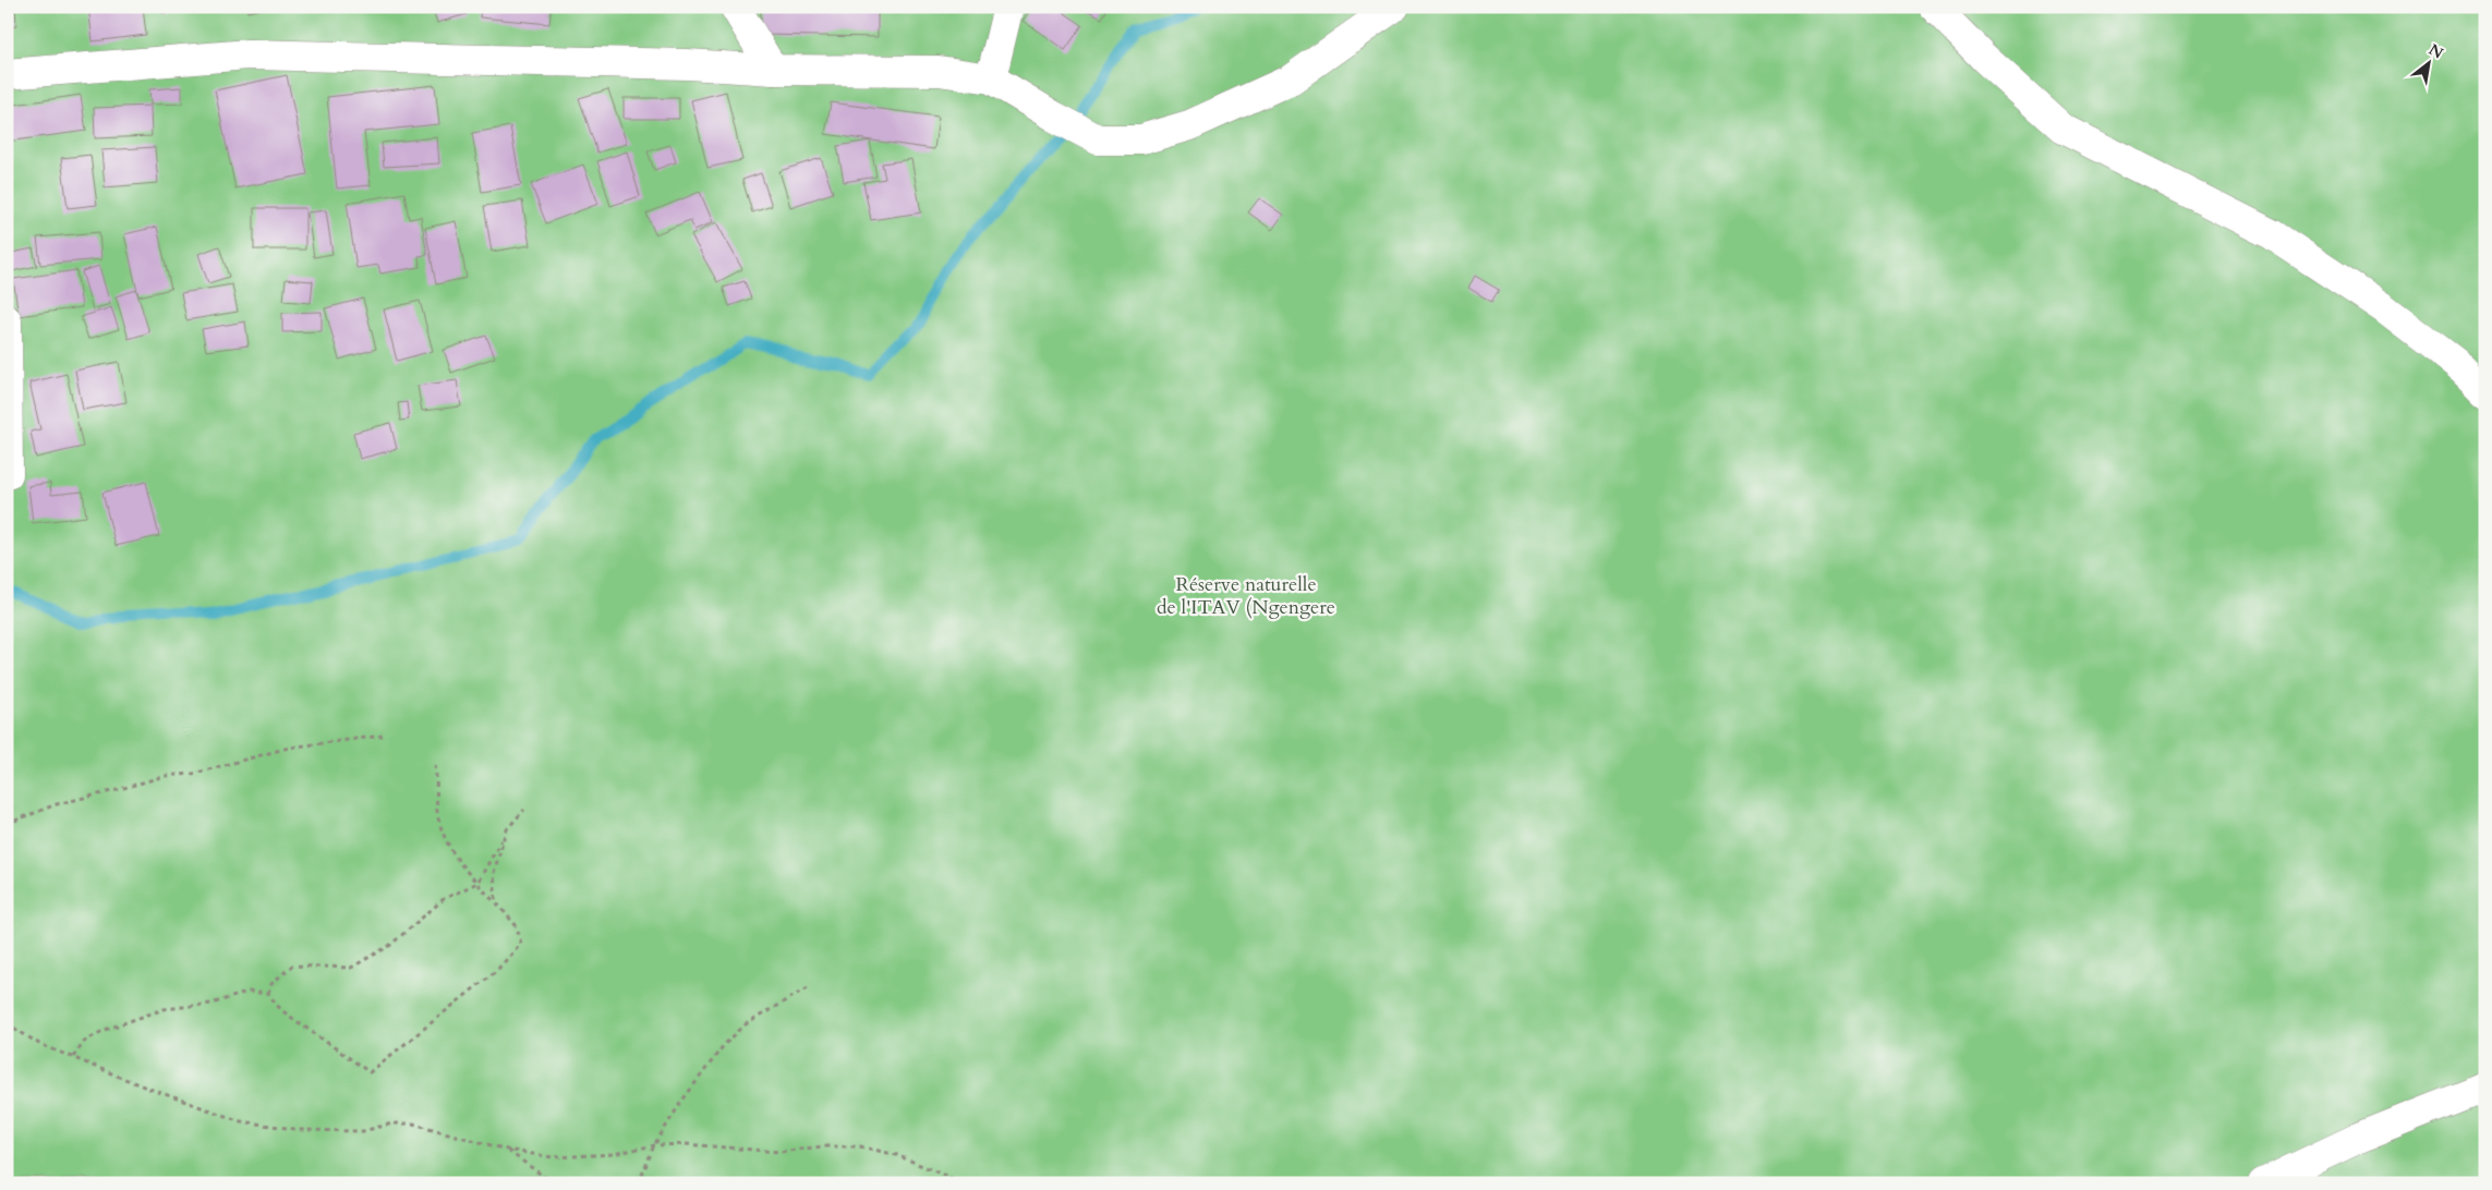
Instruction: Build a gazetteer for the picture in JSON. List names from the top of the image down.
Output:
{
  "parks": ["Réserve naturelle de l'ITAV (Ngengere"],
  "north": "top right"
}
